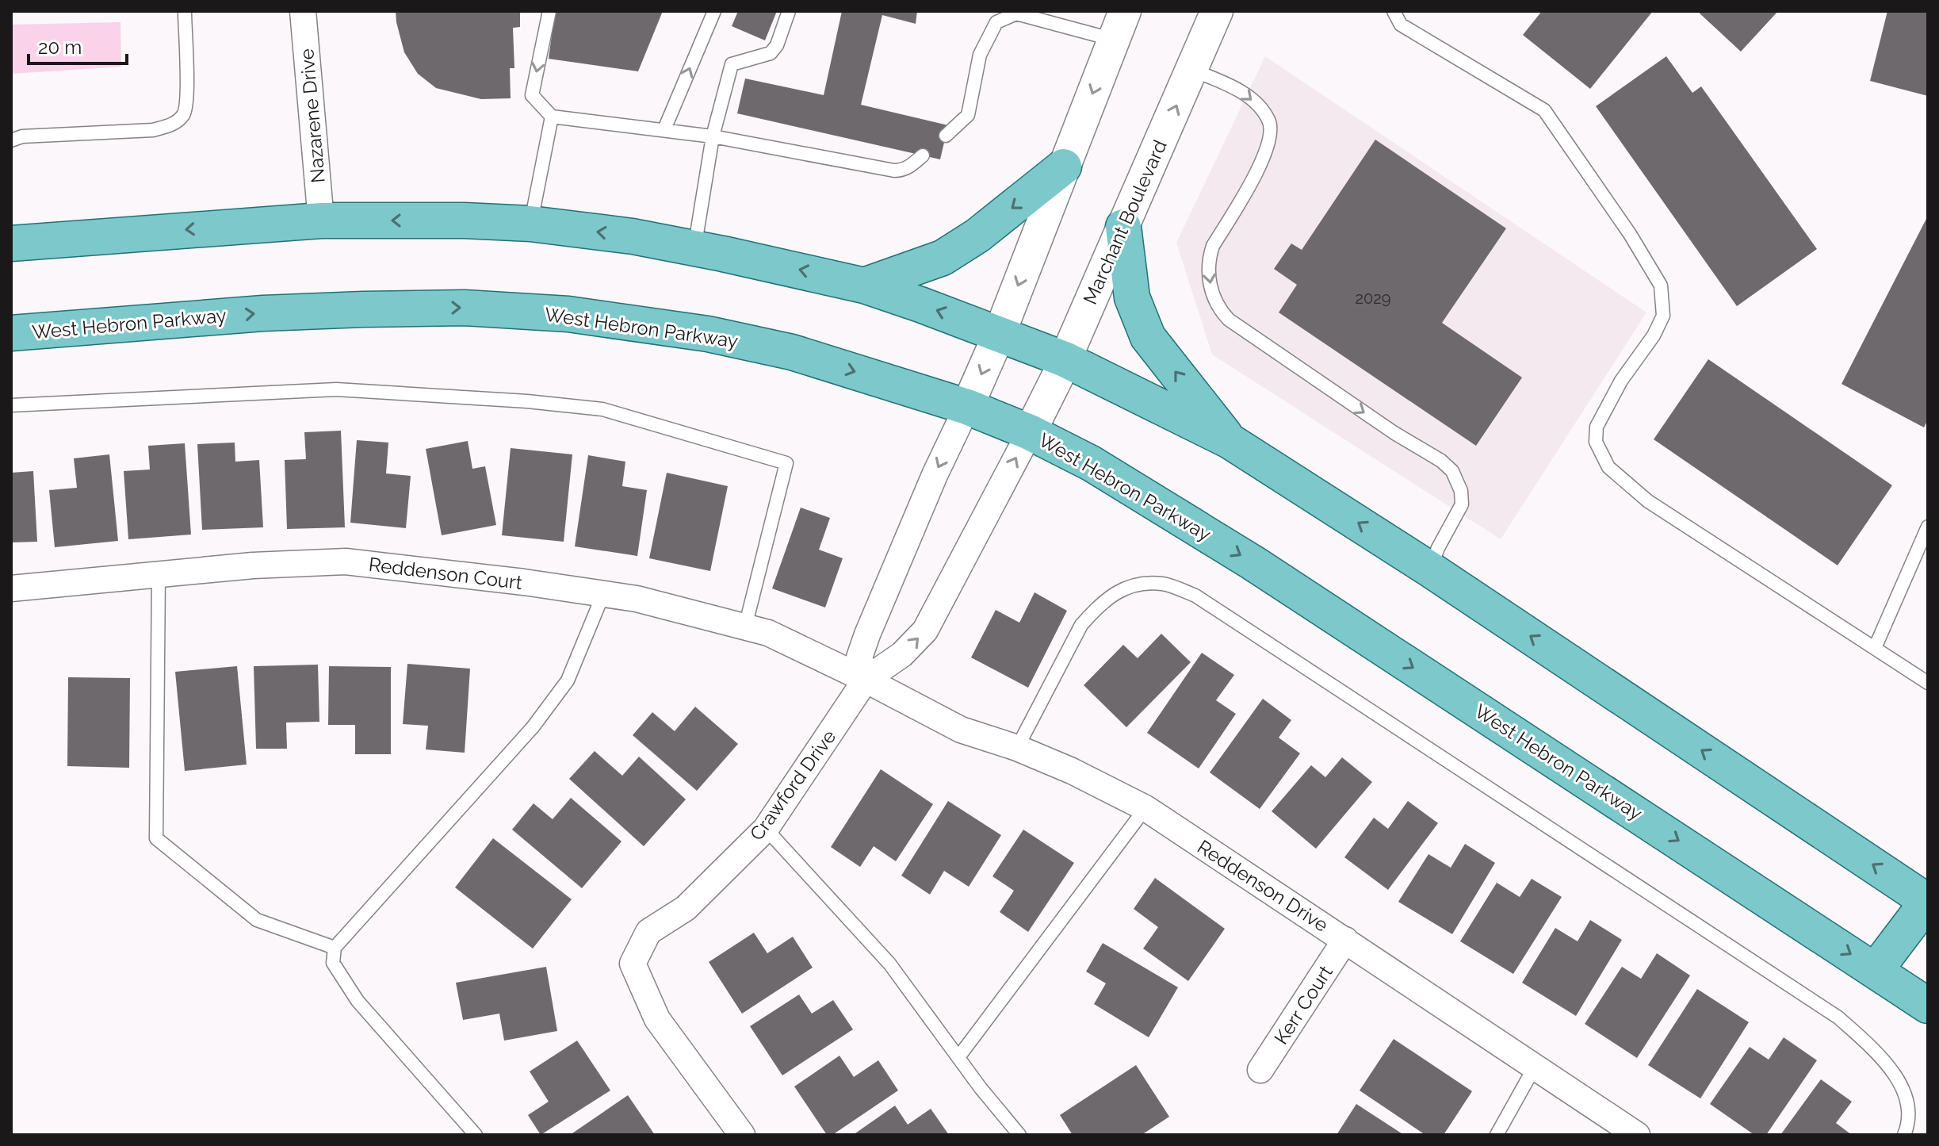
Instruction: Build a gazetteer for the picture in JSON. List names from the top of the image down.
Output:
{
  "streets": {
    "main road": ["West Hebron Parkway"],
    "street": [
      "Nazarene Drive",
      "Marchant Boulevard",
      "Reddenson Court",
      "Crawford Drive",
      "Reddenson Drive",
      "Kerr Court"
    ]
  },
  "crossings": [
    ["Marchant Boulevard", "West Hebron Parkway"],
    ["Marchant Boulevard", "Crawford Drive"],
    ["West Hebron Parkway", "Crawford Drive"],
    ["Reddenson Court", "Crawford Drive"],
    ["Reddenson Court", "Reddenson Drive"],
    ["Crawford Drive", "Reddenson Drive"],
    ["Reddenson Drive", "Kerr Court"]
  ],
  "house_numbers": ["2029"],
  "scale_bar": "20 m"
}
